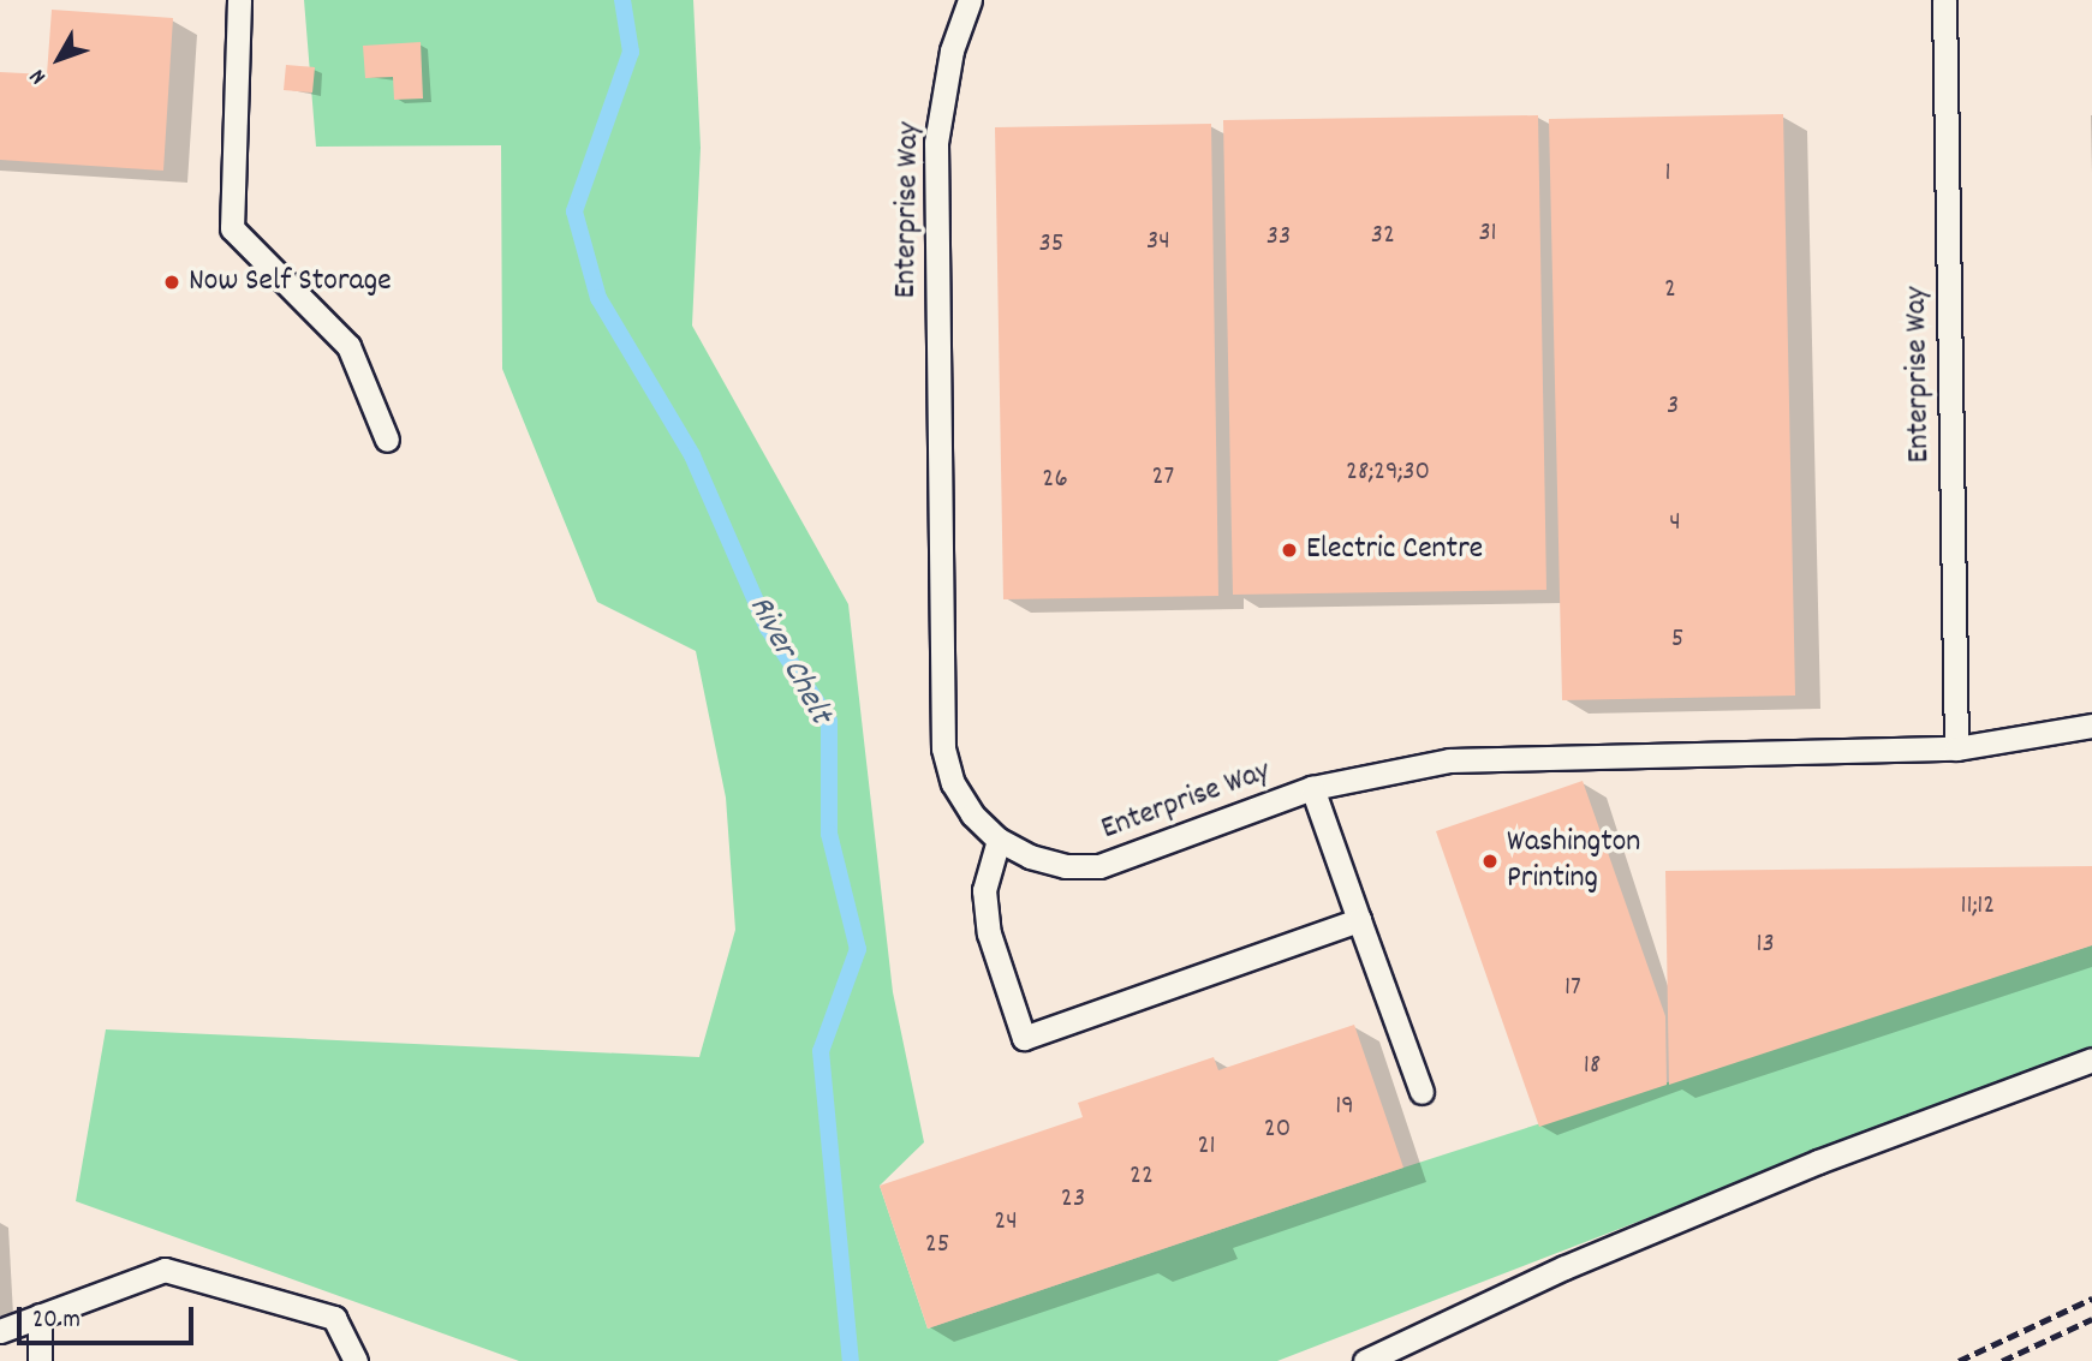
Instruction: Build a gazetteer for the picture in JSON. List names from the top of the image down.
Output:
{
  "streets": {
    "lane": ["Enterprise Way"]
  },
  "water": ["River Chelt"],
  "places": ["Now Self Storage", "Electric Centre", "Washington Printing"],
  "house_numbers": [
    "1",
    "31",
    "32",
    "33",
    "34",
    "35",
    "2",
    "3",
    "28;29;30",
    "27",
    "26",
    "4",
    "5",
    "11;12",
    "13",
    "17",
    "18",
    "19",
    "20",
    "21",
    "22",
    "23",
    "24",
    "25"
  ],
  "scale_bar": "20 m",
  "north": "bottom left"
}
